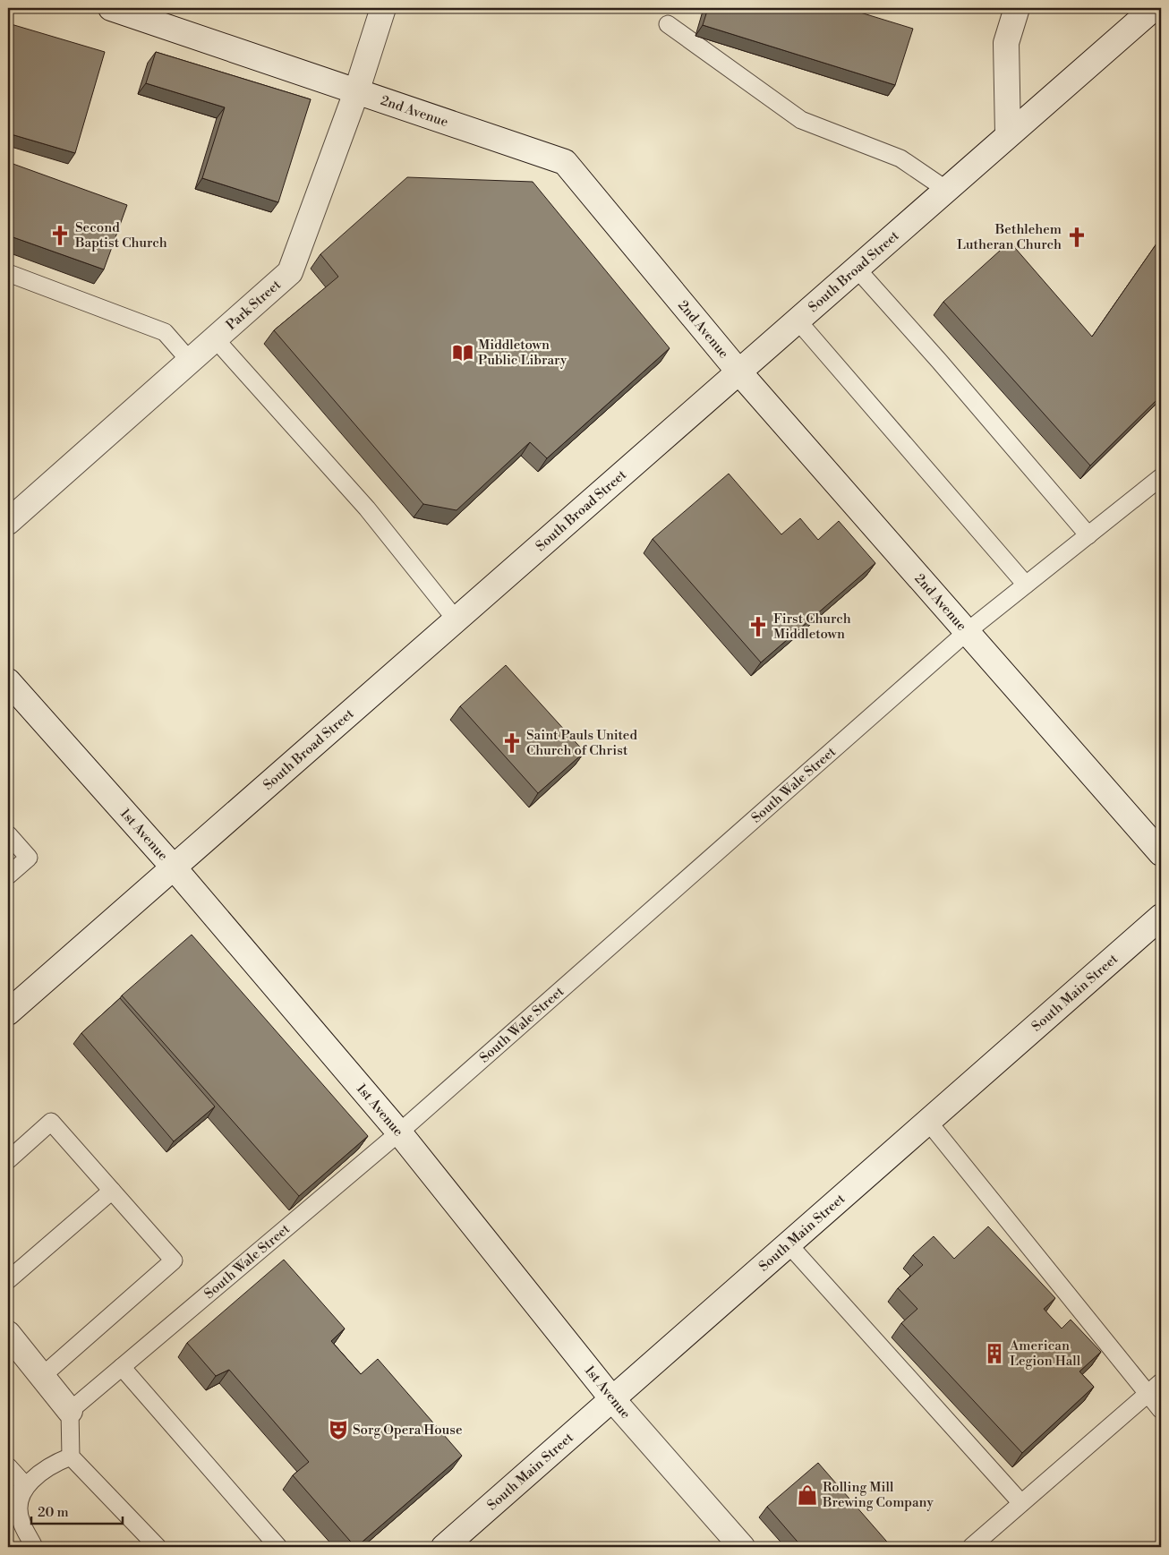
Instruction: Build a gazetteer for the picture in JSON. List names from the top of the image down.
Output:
{
  "streets": {
    "street": [
      "2nd Avenue",
      "South Broad Street",
      "Park Street",
      "1st Avenue",
      "South Main Street"
    ],
    "lane": ["South Wale Street"]
  },
  "crossings": [
    ["2nd Avenue", "South Broad Street"],
    ["2nd Avenue", "Park Street"],
    ["2nd Avenue", "South Wale Street"],
    ["South Broad Street", "1st Avenue"],
    ["South Wale Street", "1st Avenue"],
    ["1st Avenue", "South Main Street"]
  ],
  "places": {
    "church": [
      "Second Baptist Church",
      "Bethlehem Lutheran Church",
      "First Church Middletown",
      "Saint Pauls United Church of Christ"
    ],
    "library": ["Middletown Public Library"],
    "building": ["American Legion Hall"],
    "theatre": ["Sorg Opera House"],
    "shop": ["Rolling Mill Brewing Company"]
  },
  "scale_bar": "20 m"
}
